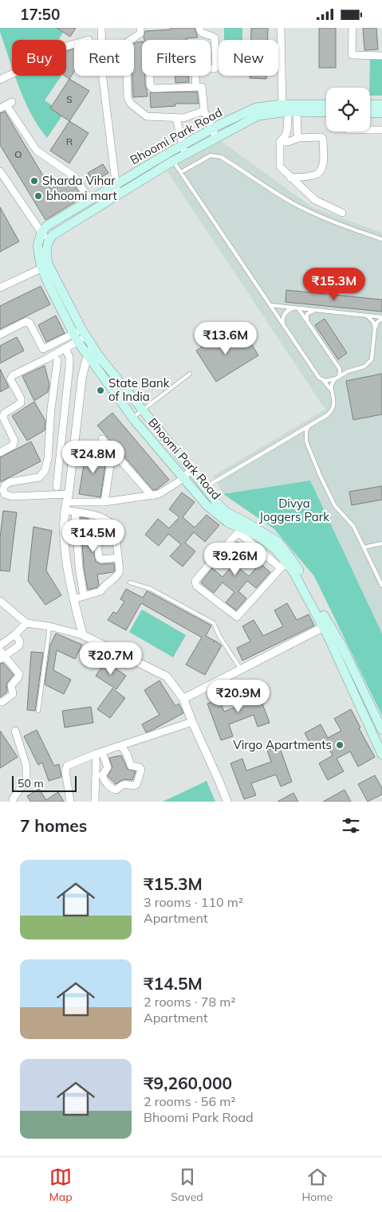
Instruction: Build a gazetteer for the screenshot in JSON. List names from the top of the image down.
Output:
{
  "streets": {
    "main road": ["Bhoomi Park Road"]
  },
  "parks": ["Divya Joggers Park"],
  "places": [
    "Sharda Vihar",
    "bhoomi mart",
    "State Bank of India",
    "Virgo Apartments"
  ],
  "house_numbers": ["S", "R", "O"],
  "scale_bar": "50 m",
  "page": {
    "status": "17:50",
    "chip": [
      "Buy",
      "Rent",
      "Filters",
      "New"
    ],
    "price": [
      "₹15.3M",
      "₹13.6M",
      "₹24.8M",
      "₹14.5M",
      "₹9.26M",
      "₹20.7M",
      "₹20.9M"
    ],
    "scale": "50 m",
    "heading": "7 homes",
    "list": [
      {
        "name": "₹15.3M",
        "note": "3 rooms · 110 m² · Apartment"
      },
      {
        "name": "₹14.5M",
        "note": "2 rooms · 78 m² · Apartment"
      },
      {
        "name": "₹9,260,000",
        "note": "2 rooms · 56 m² · Bhoomi Park Road"
      }
    ],
    "tabs": ["Map", "Saved", "Home"]
  }
}
